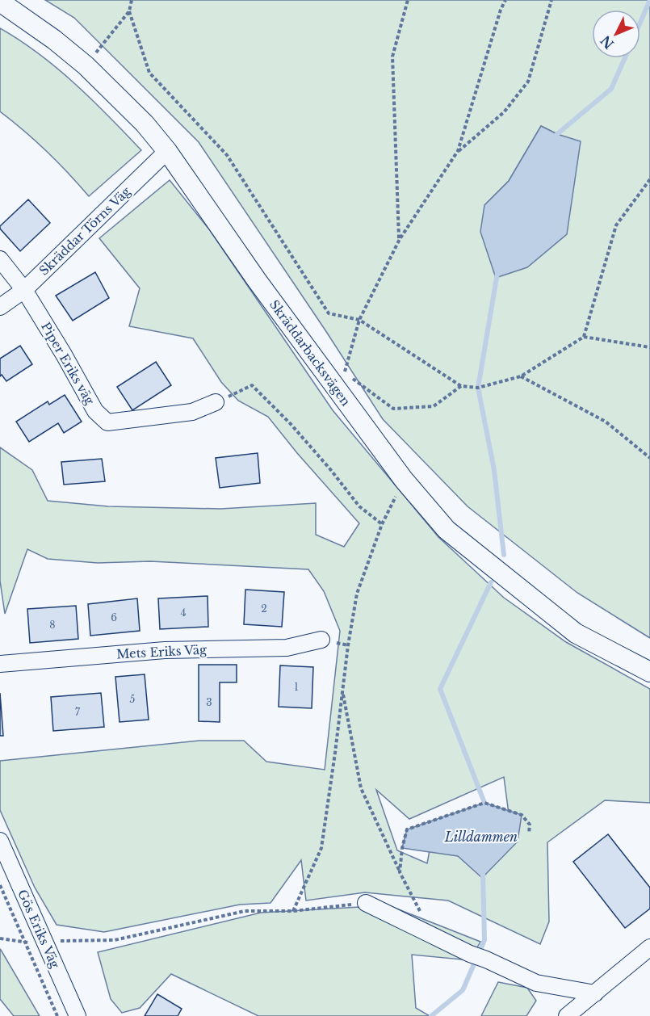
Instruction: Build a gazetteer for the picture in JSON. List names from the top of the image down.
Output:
{
  "streets": {
    "street": [
      "Skräddar Törns Väg",
      "Skräddarbacksvägen",
      "Piper Eriks väg",
      "Mets Eriks Väg",
      "Gös Eriks Väg"
    ]
  },
  "crossings": [
    ["Skräddar Törns Väg", "Skräddarbacksvägen"],
    ["Skräddar Törns Väg", "Piper Eriks väg"]
  ],
  "water": ["Lilldammen"],
  "house_numbers": [
    "2",
    "4",
    "6",
    "8",
    "1",
    "5",
    "3",
    "7"
  ],
  "north": "bottom left"
}
